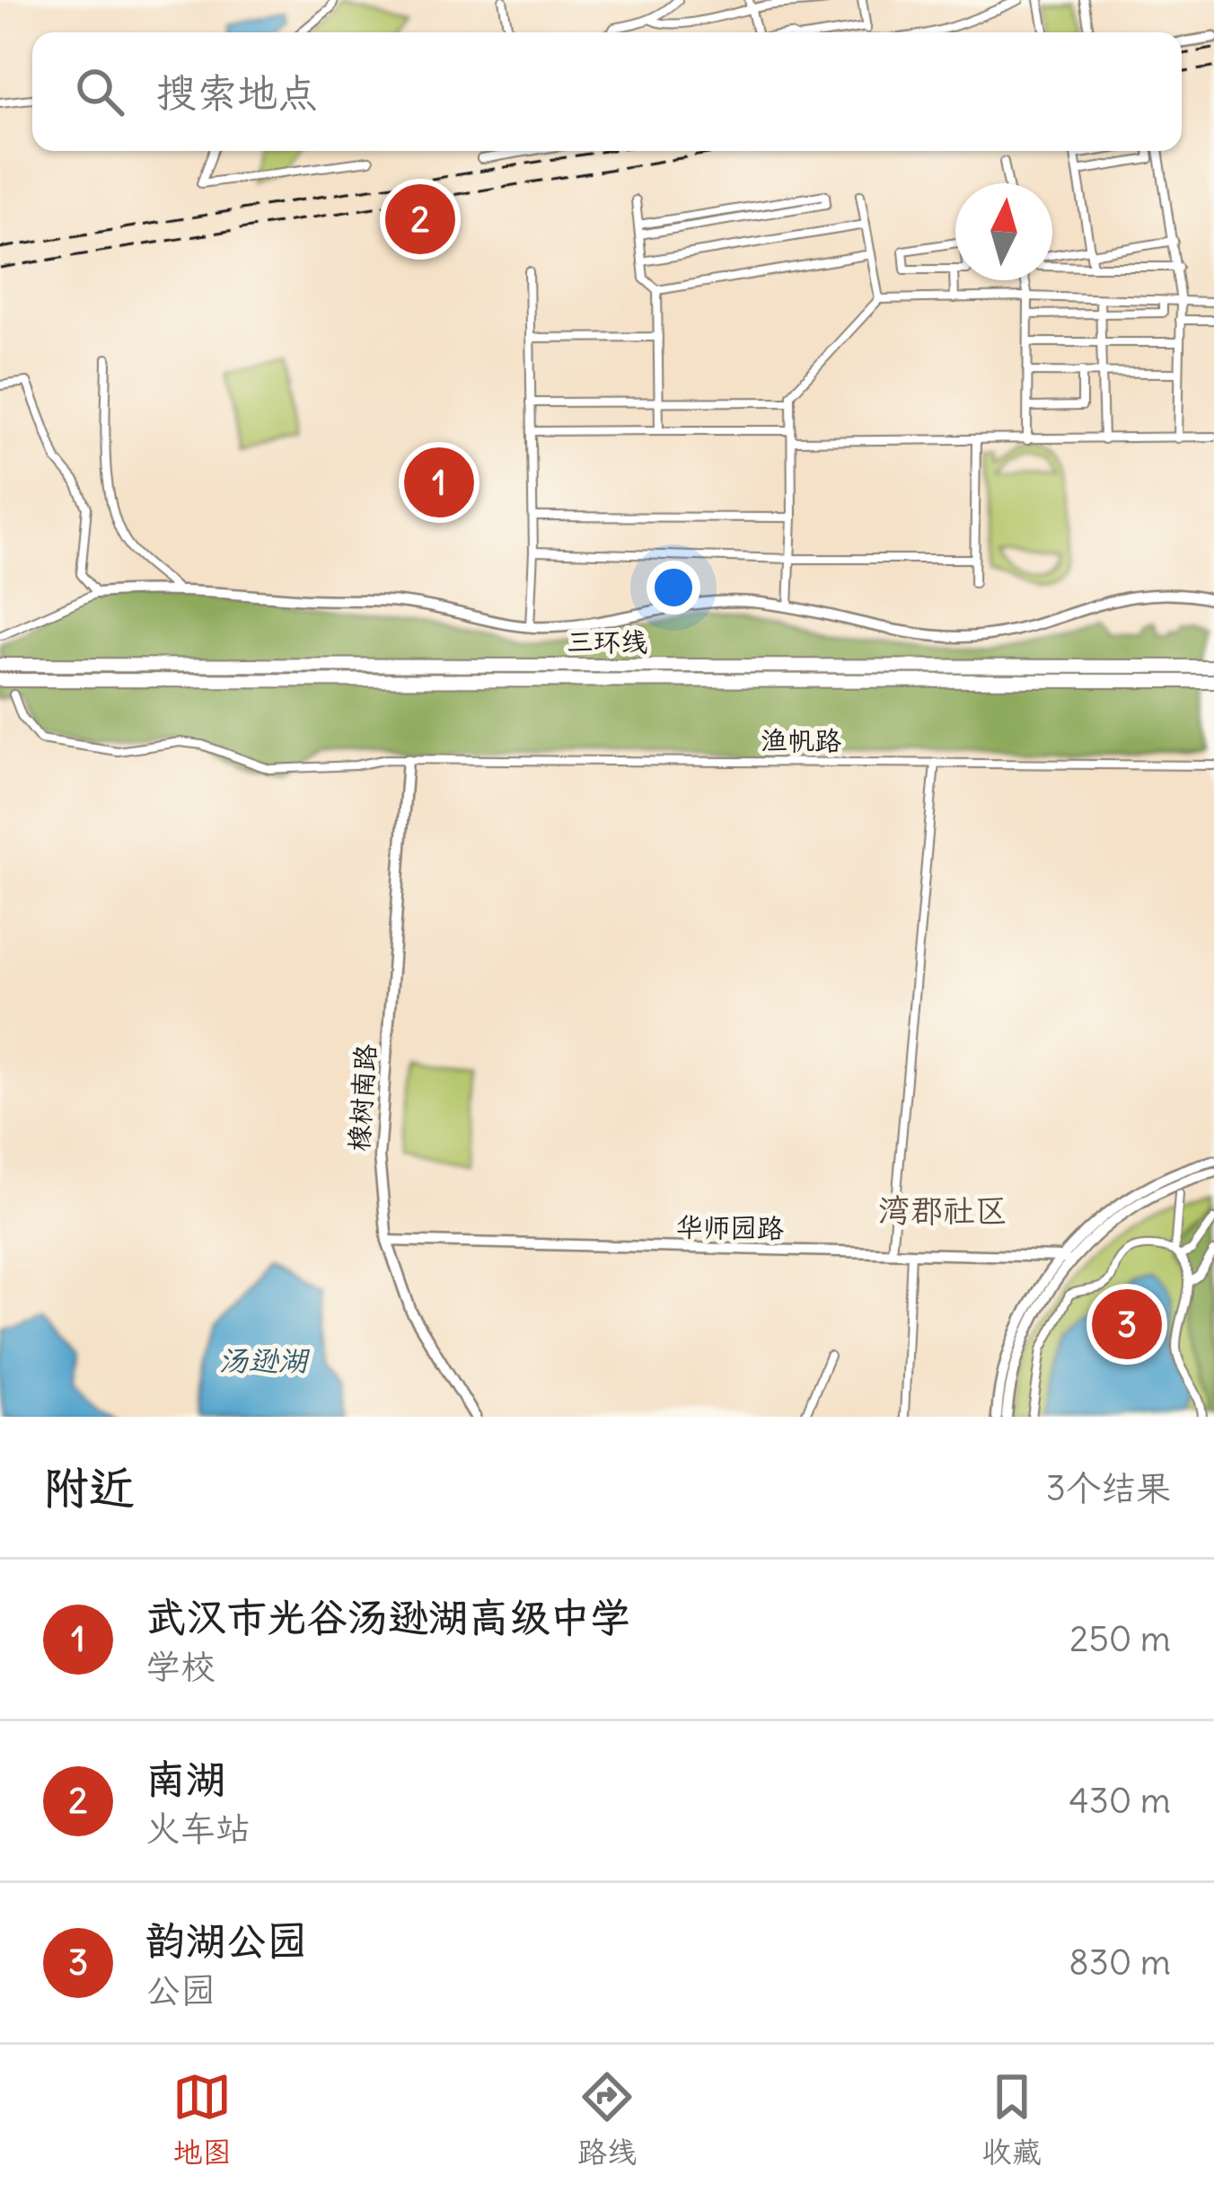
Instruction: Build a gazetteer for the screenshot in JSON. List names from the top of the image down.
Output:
{
  "streets": {
    "highway": ["三环线"],
    "street": ["渔帆路", "橡树南路", "华师园路"]
  },
  "crossings": [
    ["渔帆路", "橡树南路"],
    ["橡树南路", "华师园路"]
  ],
  "districts": ["湾郡社区"],
  "water": ["汤逊湖"],
  "north": "top",
  "page": {
    "search": "搜索地点",
    "pins": ["2", "1", "3"],
    "heading": ["附近", "3个结果"],
    "list": [
      {
        "mark": "1",
        "name": "武汉市光谷汤逊湖高级中学",
        "note": "学校",
        "value": "250 m"
      },
      {
        "mark": "2",
        "name": "南湖",
        "note": "火车站",
        "value": "430 m"
      },
      {
        "mark": "3",
        "name": "韵湖公园",
        "note": "公园",
        "value": "830 m"
      }
    ],
    "nav": ["地图", "路线", "收藏"]
  }
}
